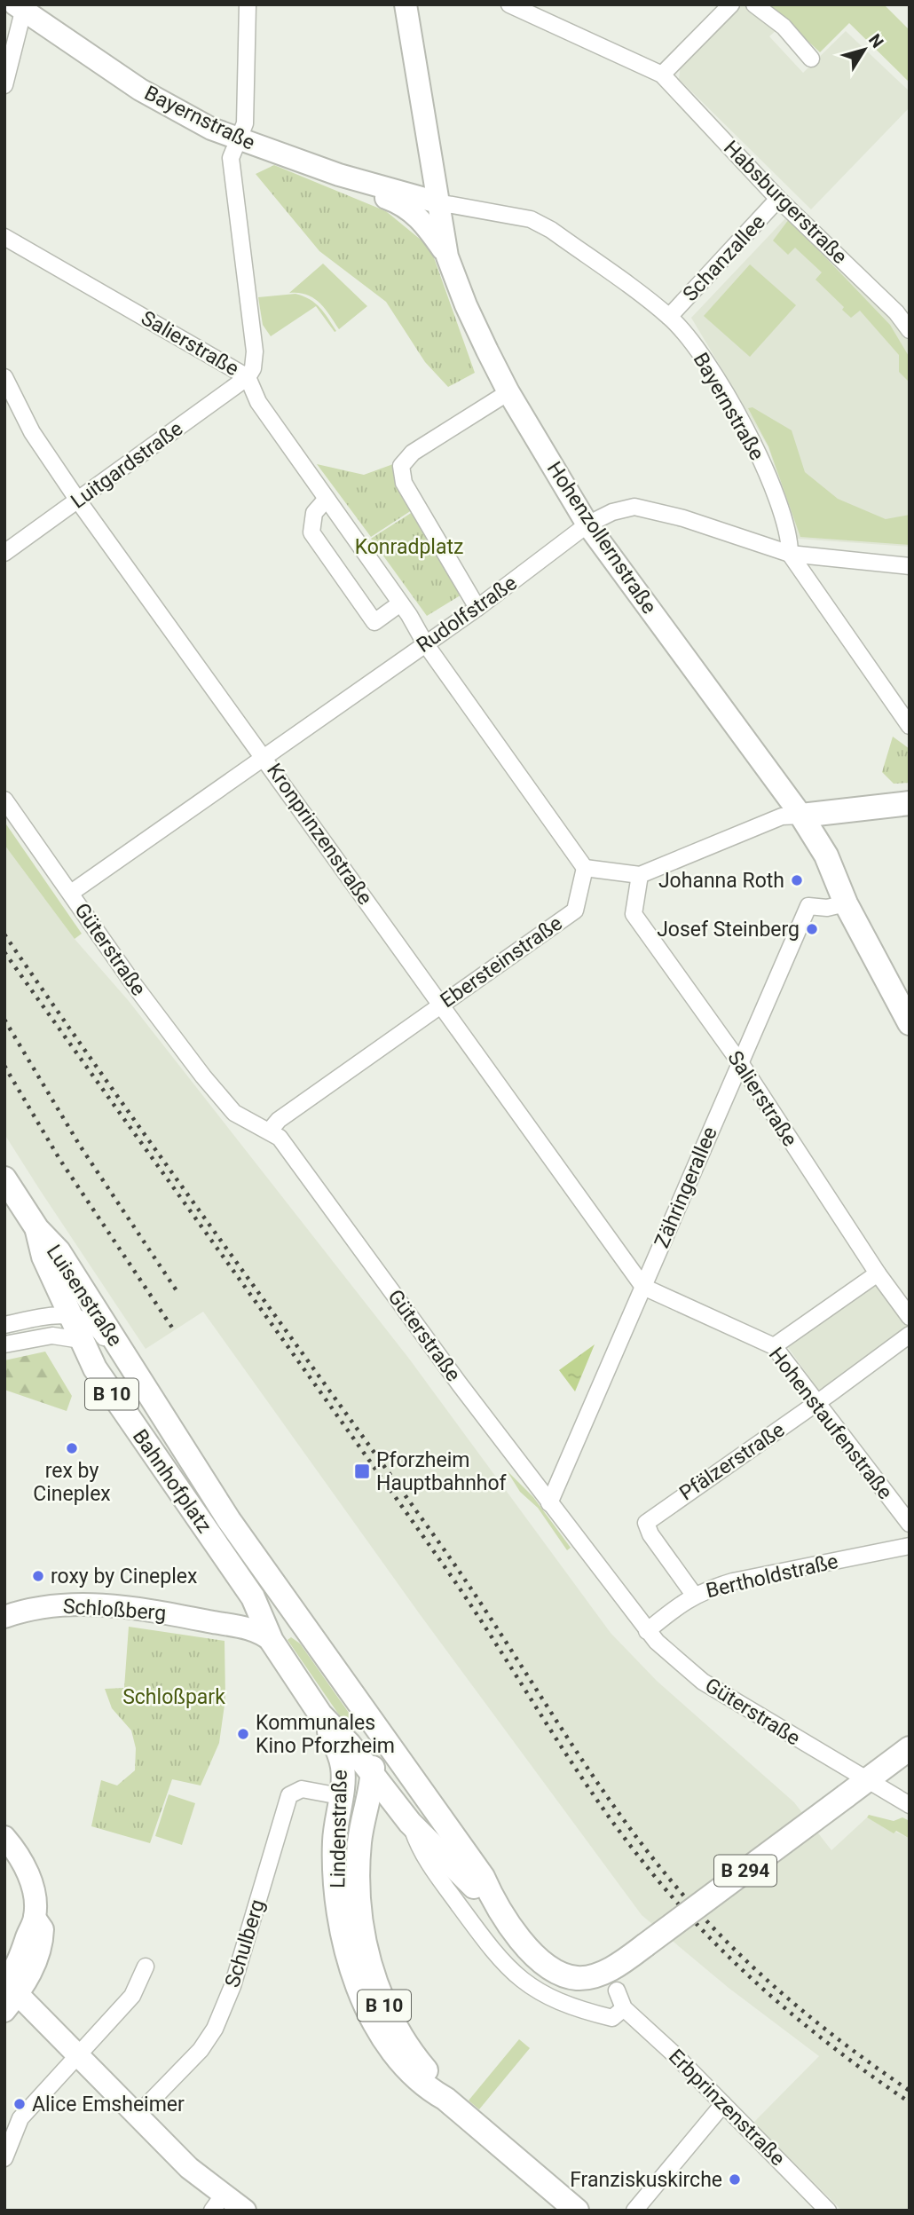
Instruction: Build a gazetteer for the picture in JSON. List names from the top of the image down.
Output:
{
  "streets": {
    "main road": [
      "Bayernstraße",
      "Hohenzollernstraße",
      "Luisenstraße",
      "B 10",
      "Bahnhofplatz",
      "Schloßberg",
      "Lindenstraße",
      "B 294"
    ],
    "street": [
      "Habsburgerstraße",
      "Schanzallee",
      "Salierstraße",
      "Luitgardstraße",
      "Rudolfstraße",
      "Kronprinzenstraße",
      "Güterstraße",
      "Ebersteinstraße",
      "Zähringerallee",
      "Hohenstaufenstraße",
      "Pfälzerstraße",
      "Bertholdstraße",
      "Schulberg",
      "Erbprinzenstraße"
    ]
  },
  "crossings": [
    ["Bayernstraße", "Schanzallee"],
    ["Bayernstraße", "Hohenzollernstraße"],
    ["Bayernstraße", "Rudolfstraße"],
    ["Habsburgerstraße", "Schanzallee"],
    ["Salierstraße", "Luitgardstraße"],
    ["Salierstraße", "Rudolfstraße"],
    ["Salierstraße", "Ebersteinstraße"],
    ["Salierstraße", "Zähringerallee"],
    ["Luitgardstraße", "Kronprinzenstraße"],
    ["Hohenzollernstraße", "Rudolfstraße"],
    ["Hohenzollernstraße", "Zähringerallee"],
    ["Rudolfstraße", "Kronprinzenstraße"],
    ["Rudolfstraße", "Güterstraße"],
    ["Kronprinzenstraße", "Ebersteinstraße"],
    ["Kronprinzenstraße", "Zähringerallee"],
    ["Kronprinzenstraße", "Hohenstaufenstraße"],
    ["Güterstraße", "Ebersteinstraße"],
    ["Güterstraße", "Zähringerallee"],
    ["Güterstraße", "Bertholdstraße"],
    ["Güterstraße", "B 294"],
    ["Zähringerallee", "Hohenstaufenstraße"],
    ["Luisenstraße", "Bahnhofplatz"],
    ["B 10", "Bahnhofplatz"],
    ["B 10", "Lindenstraße"],
    ["B 10", "B 294"],
    ["Hohenstaufenstraße", "Pfälzerstraße"],
    ["Pfälzerstraße", "Bertholdstraße"],
    ["Bahnhofplatz", "Schloßberg"],
    ["Bahnhofplatz", "Lindenstraße"],
    ["Bahnhofplatz", "B 294"],
    ["Lindenstraße", "B 294"],
    ["Lindenstraße", "Schulberg"]
  ],
  "parks": ["Konradplatz", "Schloßpark"],
  "places": {
    "other": [
      "Johanna Roth",
      "Josef Steinberg",
      "rex by Cineplex",
      "roxy by Cineplex",
      "Kommunales Kino Pforzheim",
      "Alice Emsheimer",
      "Franziskuskirche"
    ],
    "transit": ["Pforzheim Hauptbahnhof"]
  },
  "north": "top right"
}
